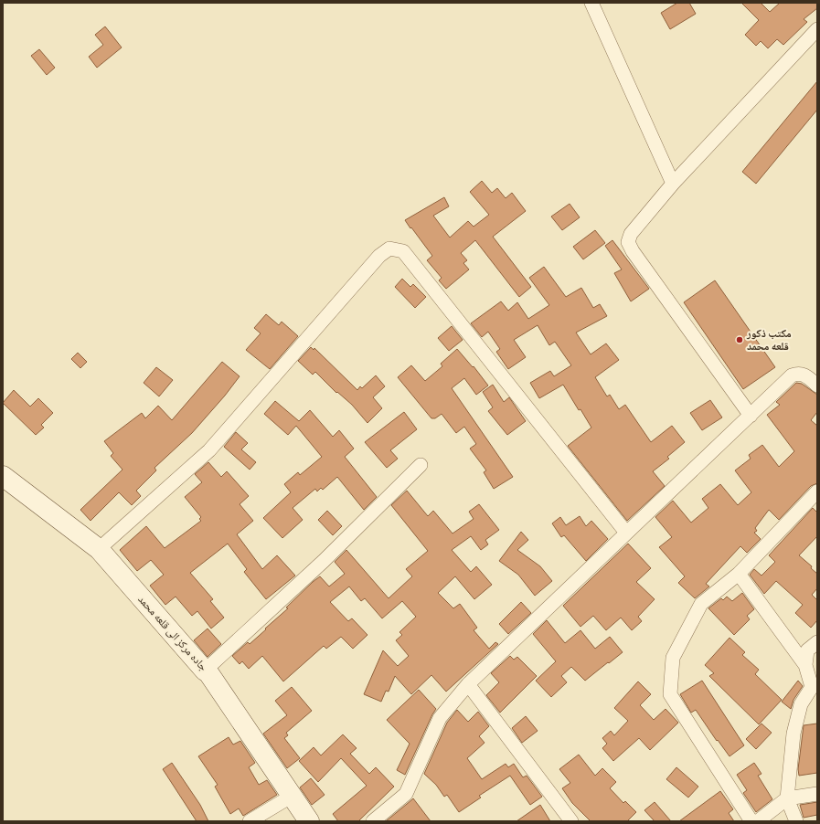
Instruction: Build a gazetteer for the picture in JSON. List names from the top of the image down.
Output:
{
  "streets": {
    "street": ["جاده مرکز الی قلعه محمد"]
  },
  "places": ["مکتب ذکور قلعه محمد"]
}
